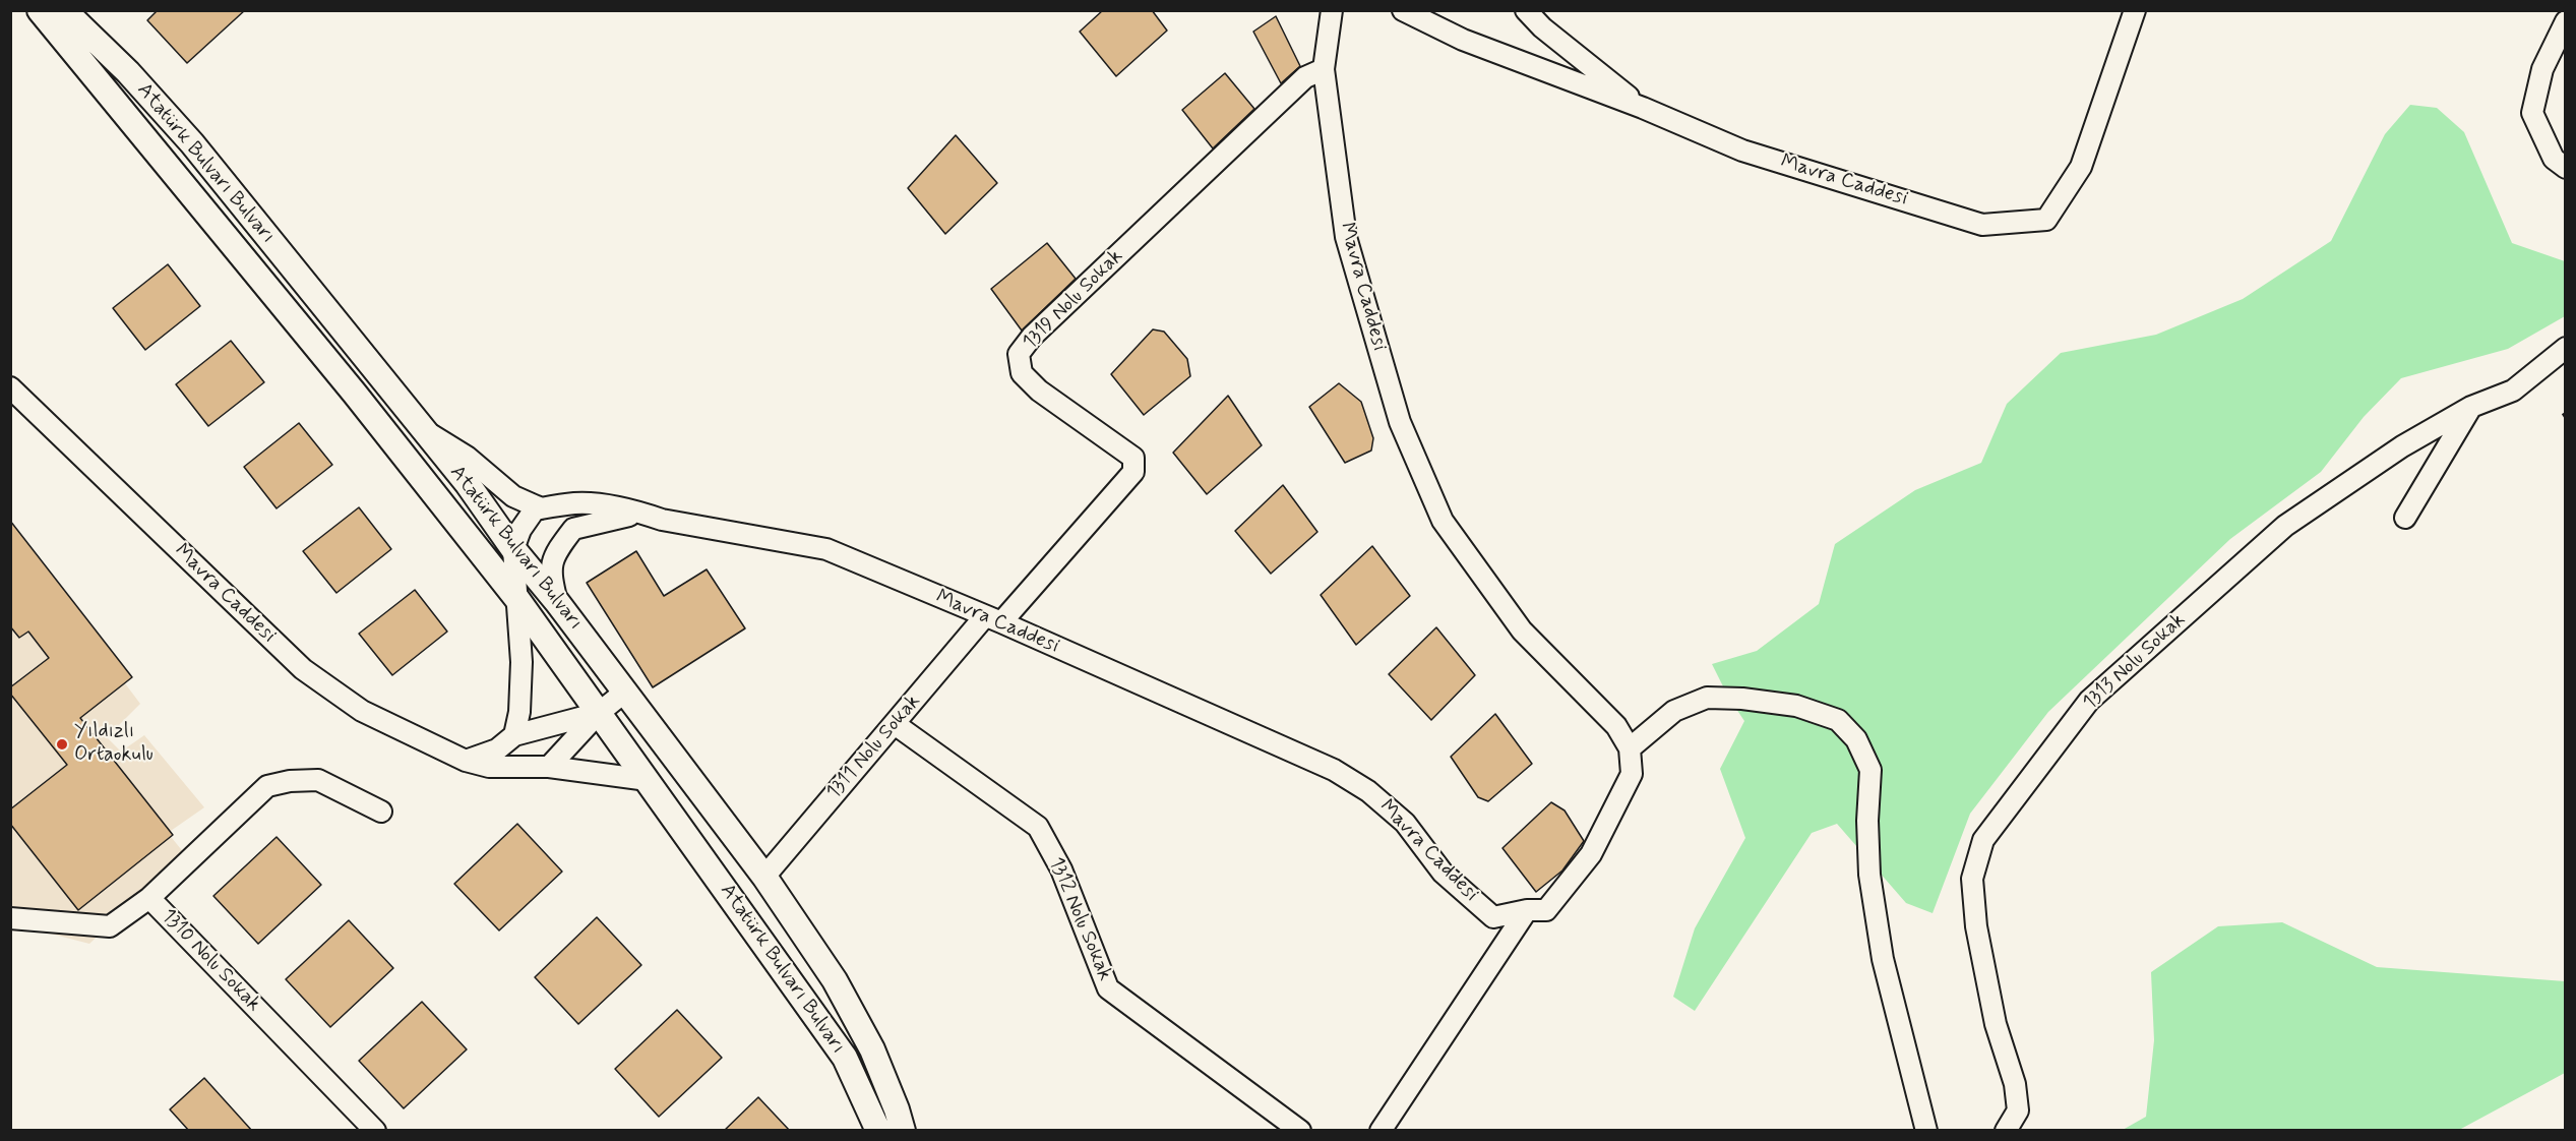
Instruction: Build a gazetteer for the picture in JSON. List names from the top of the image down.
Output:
{
  "streets": {
    "street": [
      "Atatürk Bulvarı Bulvarı",
      "Mavra Caddesi",
      "1319 Nolu Sokak",
      "1313 Nolu Sokak",
      "1311 Nolu Sokak",
      "1312 Nolu Sokak",
      "1310 Nolu Sokak"
    ]
  },
  "crossings": [
    ["Atatürk Bulvarı Bulvarı", "Mavra Caddesi"],
    ["Atatürk Bulvarı Bulvarı", "1311 Nolu Sokak"],
    ["Mavra Caddesi", "1319 Nolu Sokak"],
    ["Mavra Caddesi", "1311 Nolu Sokak"],
    ["1319 Nolu Sokak", "1311 Nolu Sokak"],
    ["1311 Nolu Sokak", "1312 Nolu Sokak"]
  ],
  "places": ["Yıldızlı Ortaokulu"]
}
